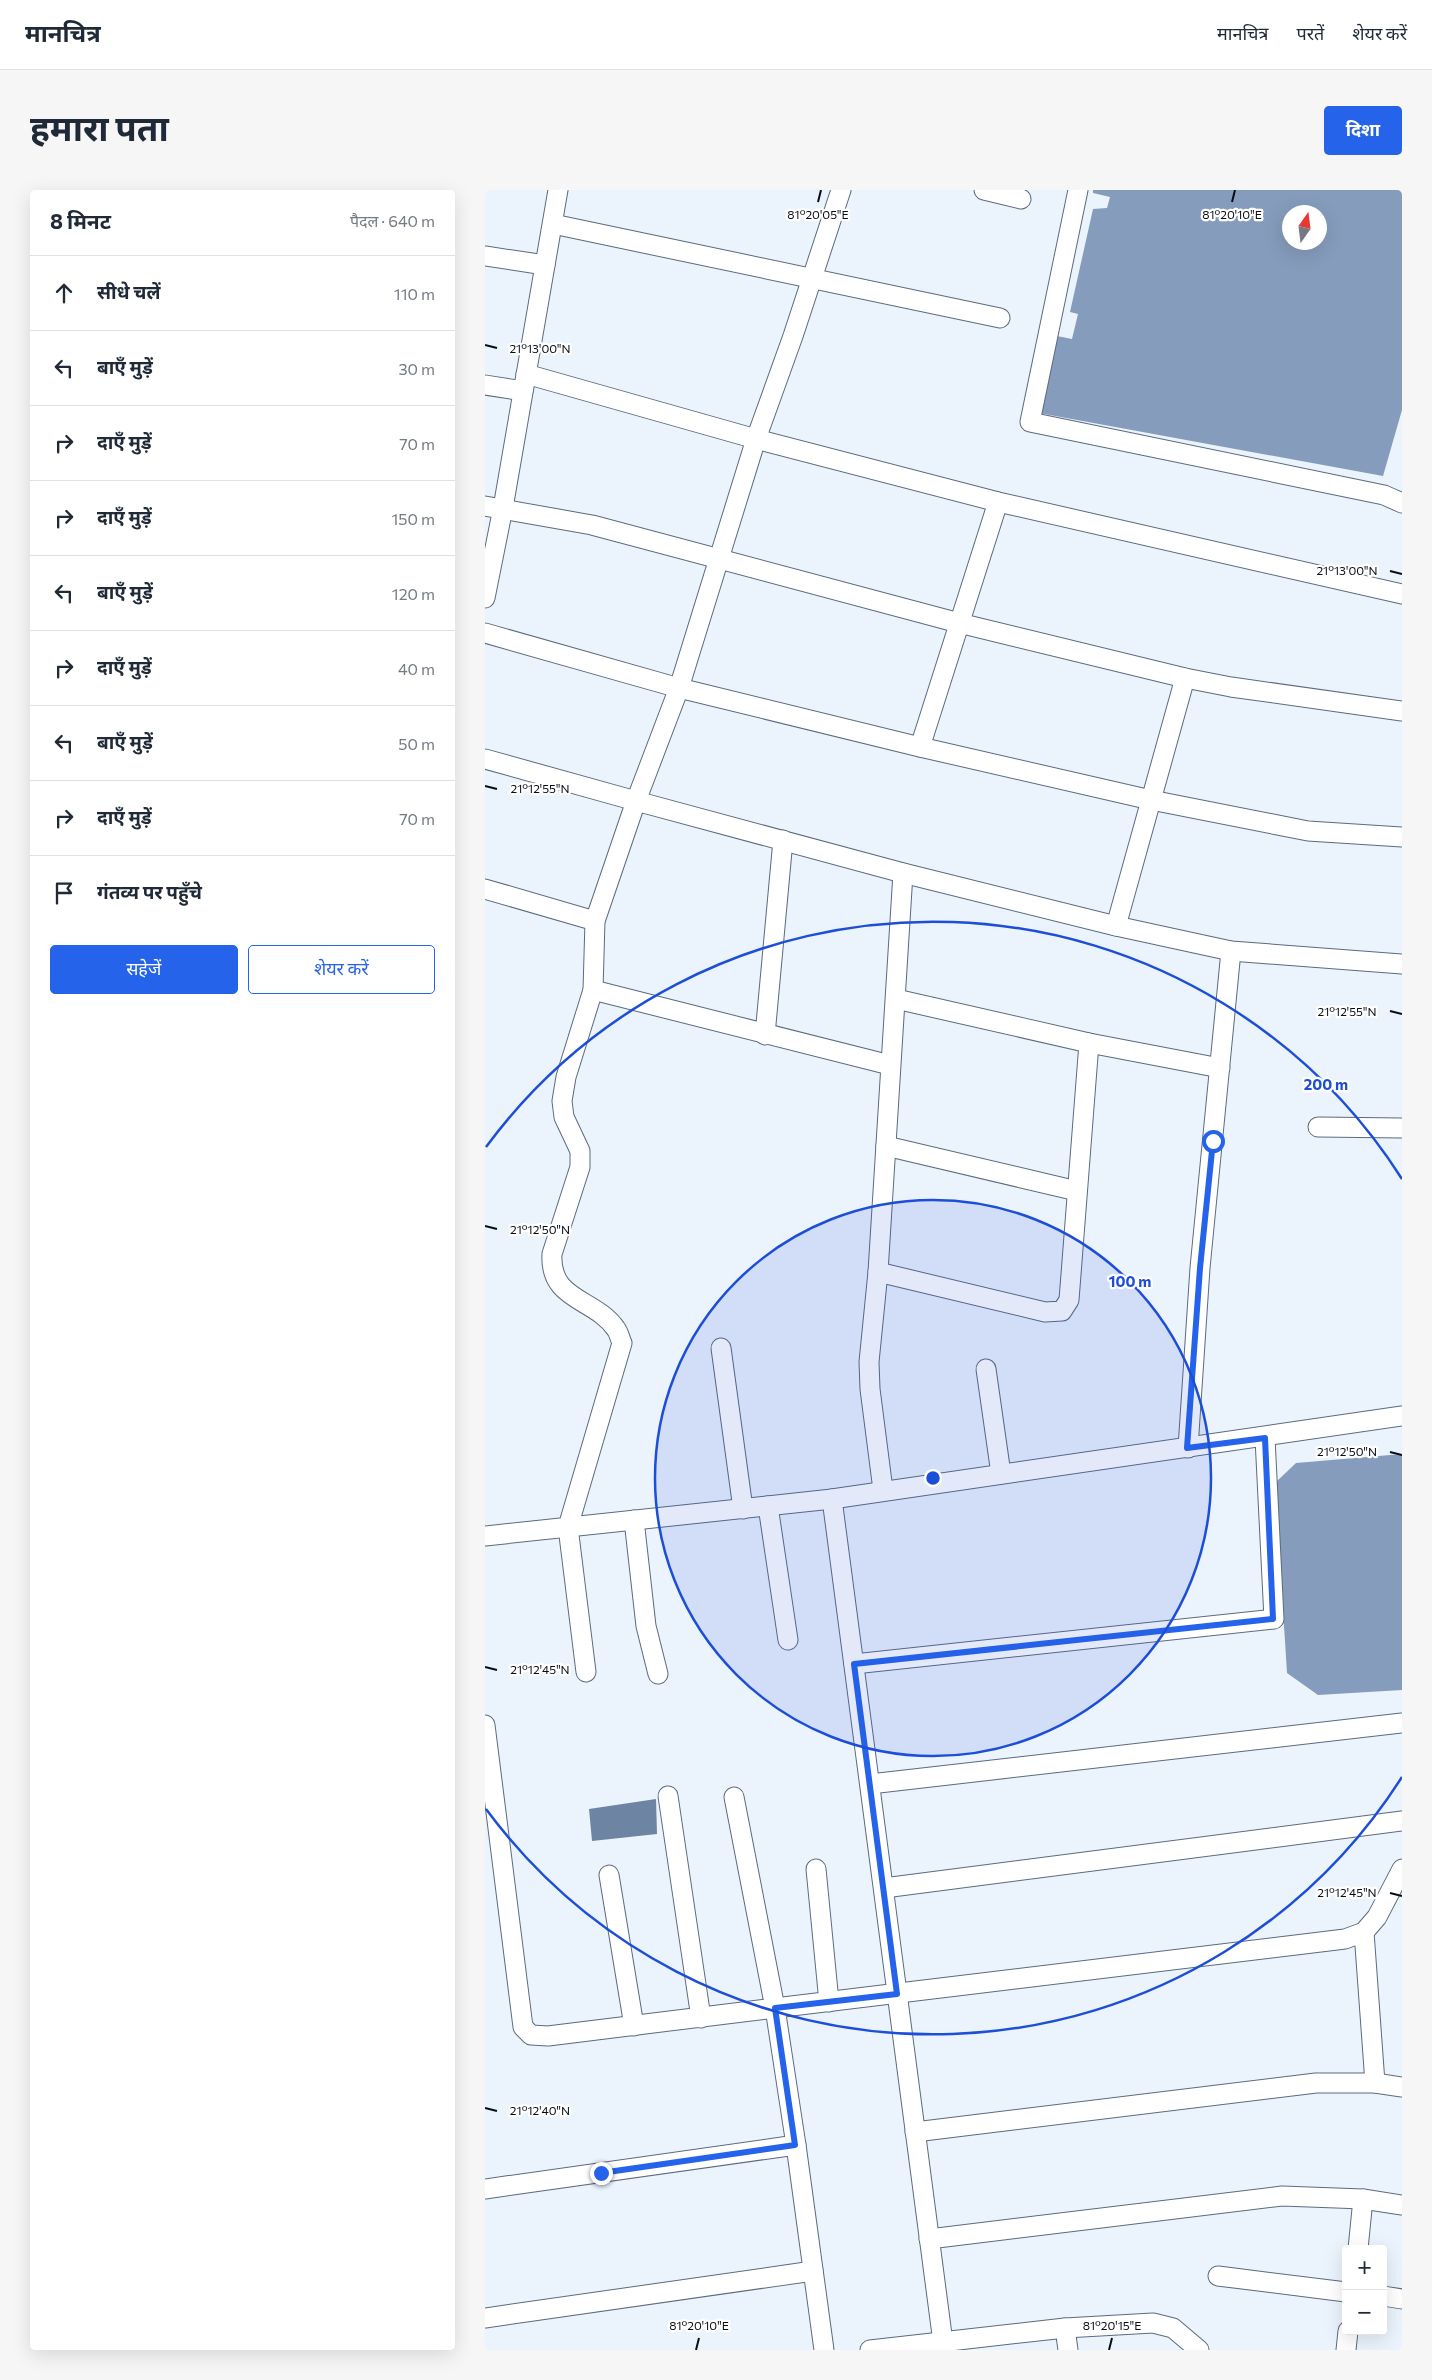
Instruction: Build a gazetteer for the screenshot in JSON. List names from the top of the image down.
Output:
{
  "north": "top",
  "page": {
    "header": "मानचित्र",
    "nav": ["मानचित्र", "परतें", "शेयर करें"],
    "title": "हमारा पता",
    "buttons": [
      "दिशा",
      ["सहेजें", "शेयर करें"]
    ],
    "heading": ["8 मिनट", "पैदल · 640 m"],
    "list": [
      ["सीधे चलें", "110 m"],
      ["बाएँ मुड़ें", "30 m"],
      ["दाएँ मुड़ें", "70 m"],
      ["दाएँ मुड़ें", "150 m"],
      ["बाएँ मुड़ें", "120 m"],
      ["दाएँ मुड़ें", "40 m"],
      ["बाएँ मुड़ें", "50 m"],
      ["दाएँ मुड़ें", "70 m"],
      "गंतव्य पर पहुँचे"
    ],
    "map_buttons": ["+", "−"]
  },
  "coordinates": [
    "81°20'05\"E",
    "81°20'10\"E",
    "21°13'00\"N",
    "21°12'55\"N",
    "21°12'50\"N",
    "21°12'45\"N",
    "21°12'40\"N",
    "81°20'15\"E"
  ],
  "rings": ["200 m", "100 m"]
}
